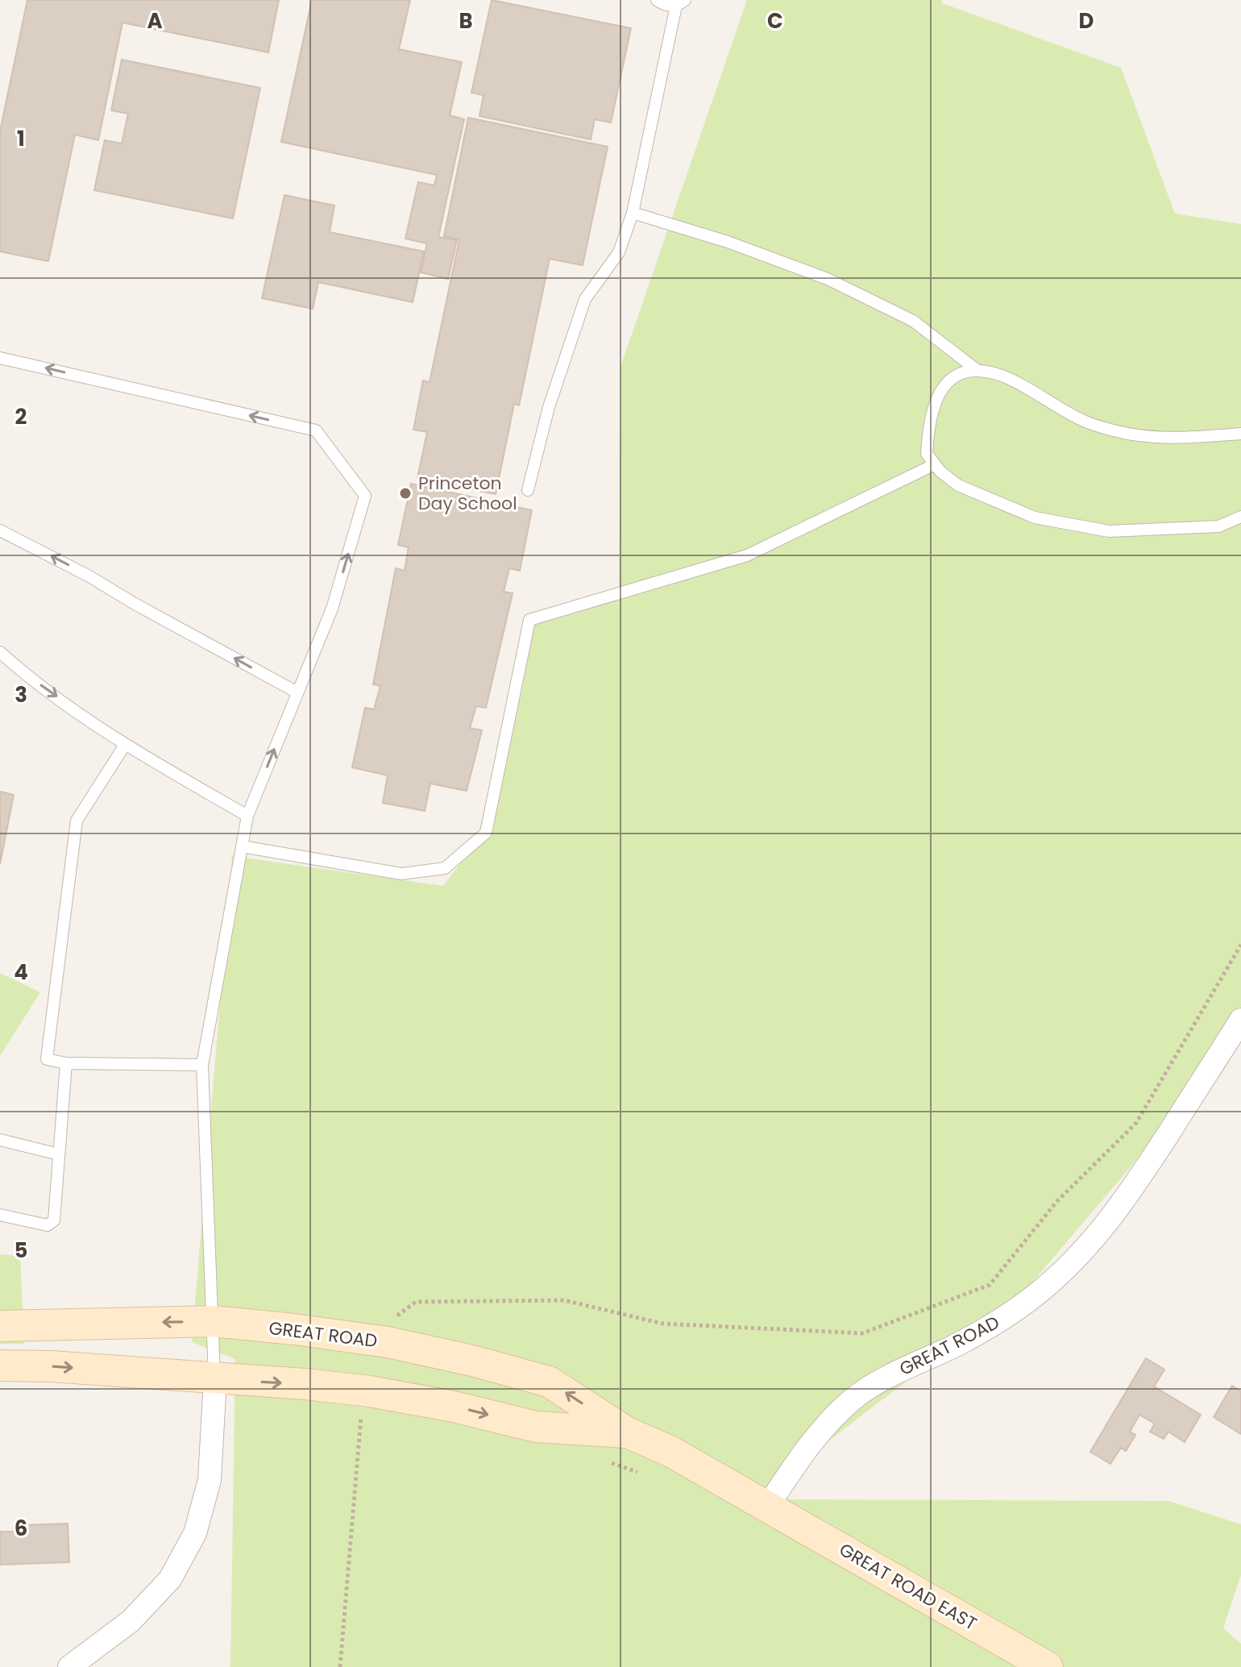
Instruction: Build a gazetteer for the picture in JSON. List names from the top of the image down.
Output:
{
  "streets": {
    "street": ["GREAT ROAD", "GREAT ROAD EAST"]
  },
  "crossings": [
    ["GREAT ROAD", "GREAT ROAD EAST"]
  ],
  "places": ["Princeton Day School"],
  "grid": {
    "columns": [
      "A",
      "B",
      "C",
      "D"
    ],
    "rows": [
      "1",
      "2",
      "3",
      "4",
      "5",
      "6"
    ]
  }
}
